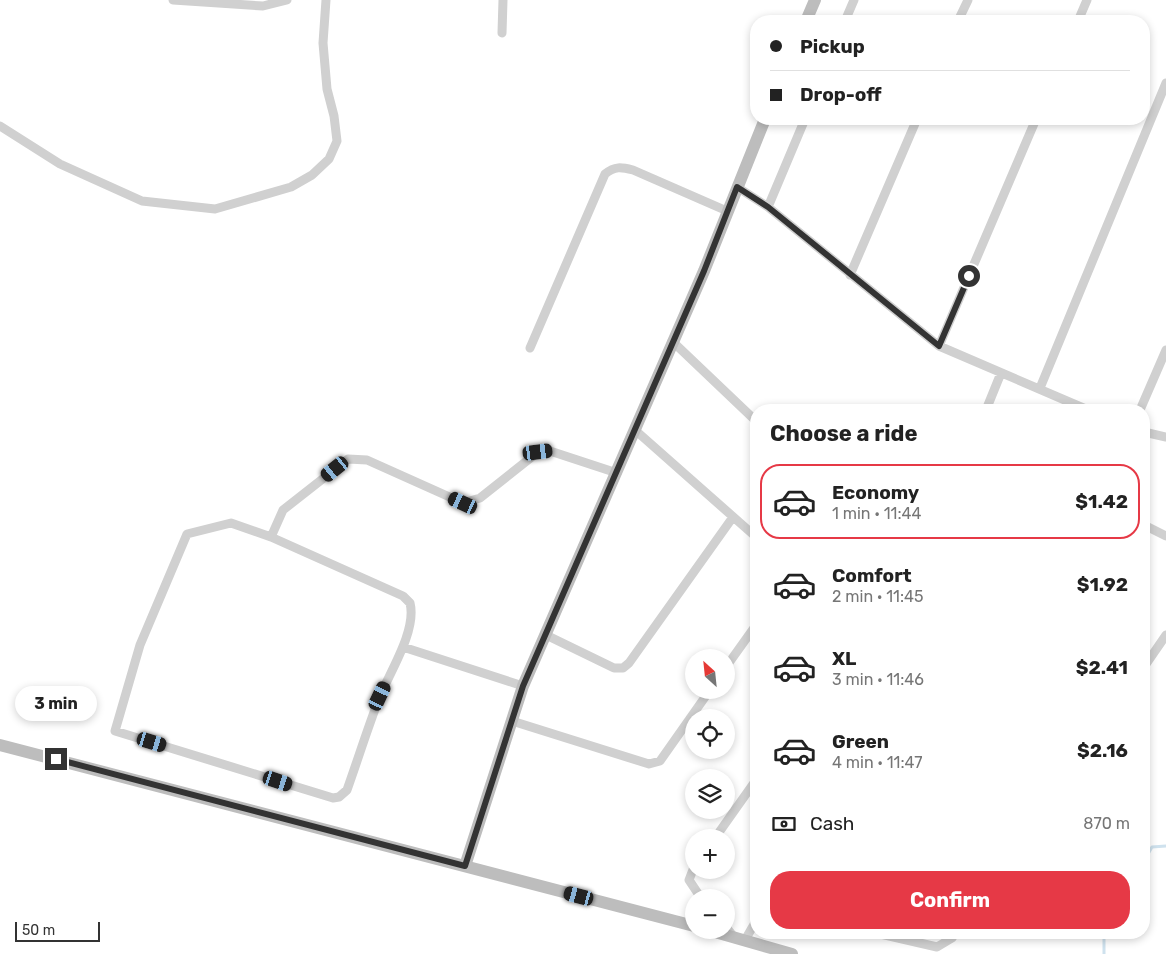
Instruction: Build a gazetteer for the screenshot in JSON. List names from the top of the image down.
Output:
{
  "scale_bar": "50 m",
  "north": "top left",
  "page": {
    "banner": ["Pickup", "Drop-off"],
    "heading": "Choose a ride",
    "list": [
      {
        "name": "Economy",
        "note": "1 min · 11:44",
        "value": "$1.42"
      },
      {
        "name": "Comfort",
        "note": "2 min · 11:45",
        "value": "$1.92"
      },
      {
        "name": "XL",
        "note": "3 min · 11:46",
        "value": "$2.41"
      },
      {
        "name": "Green",
        "note": "4 min · 11:47",
        "value": "$2.16"
      }
    ],
    "map_buttons": ["+", "−"],
    "bubble": "3 min",
    "pay": ["Cash", "870 m"],
    "buttons": "Confirm",
    "scale": "50 m"
  }
}
